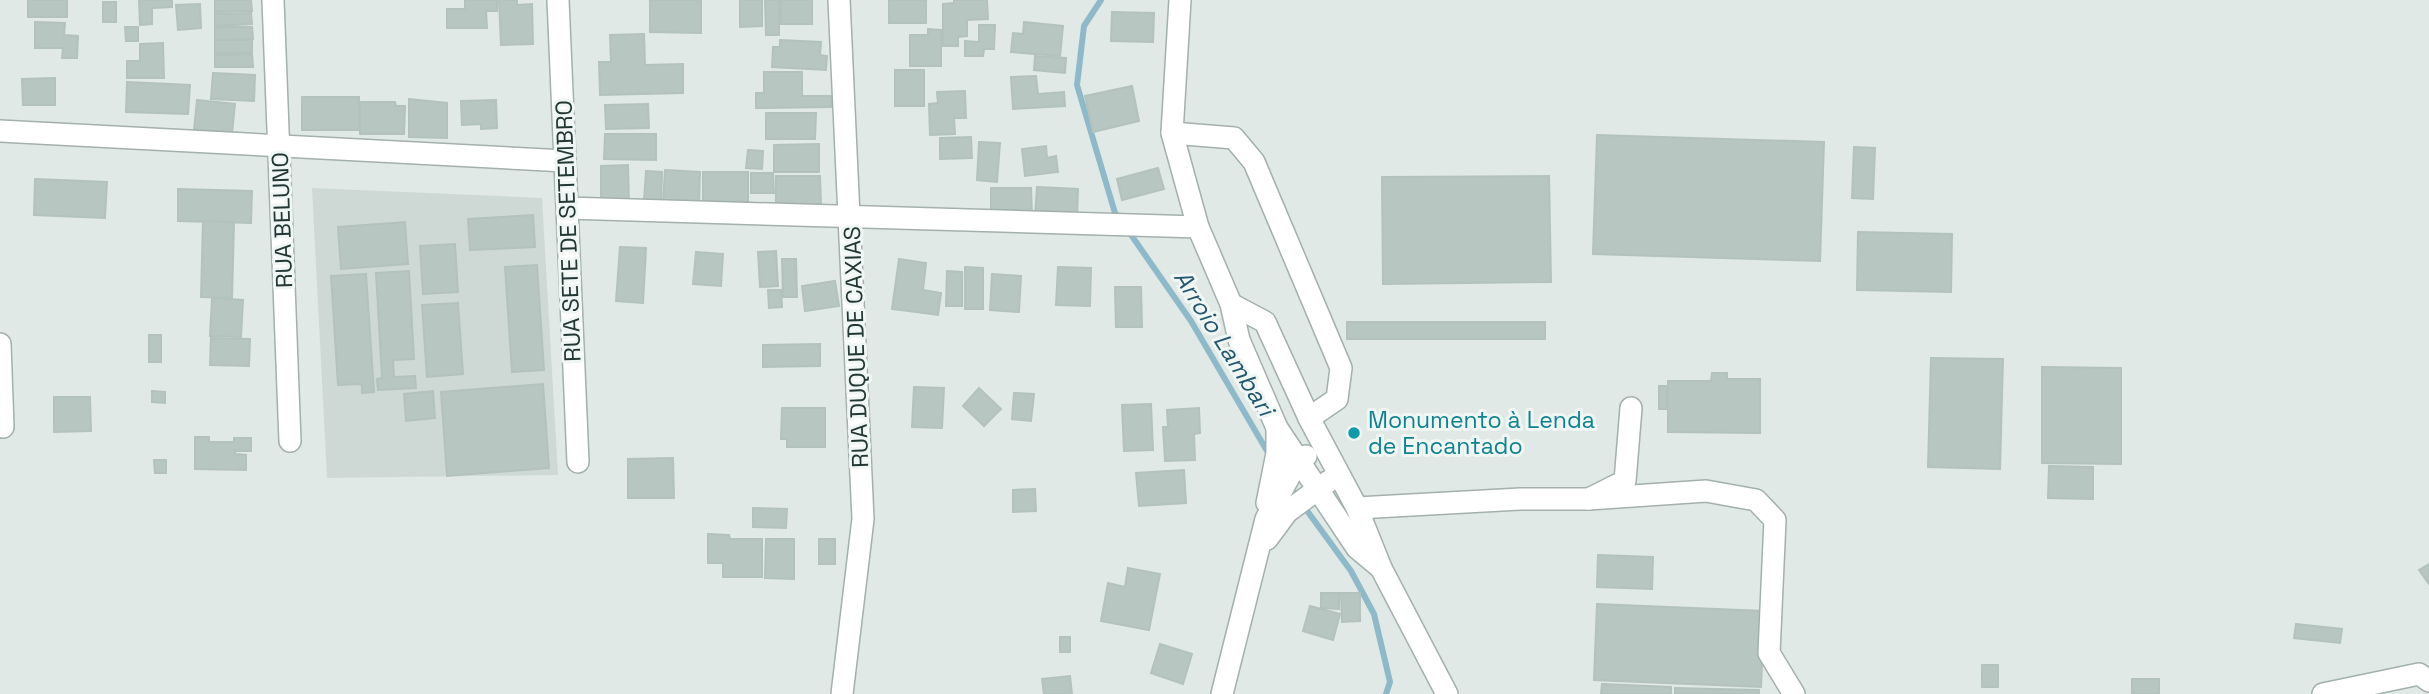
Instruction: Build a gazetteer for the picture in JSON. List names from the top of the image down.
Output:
{
  "streets": {
    "street": ["RUA BELUNO", "RUA SETE DE SETEMBRO", "RUA DUQUE DE CAXIAS"]
  },
  "water": ["Arroio Lambari"],
  "places": ["Monumento à Lenda de Encantado"]
}
